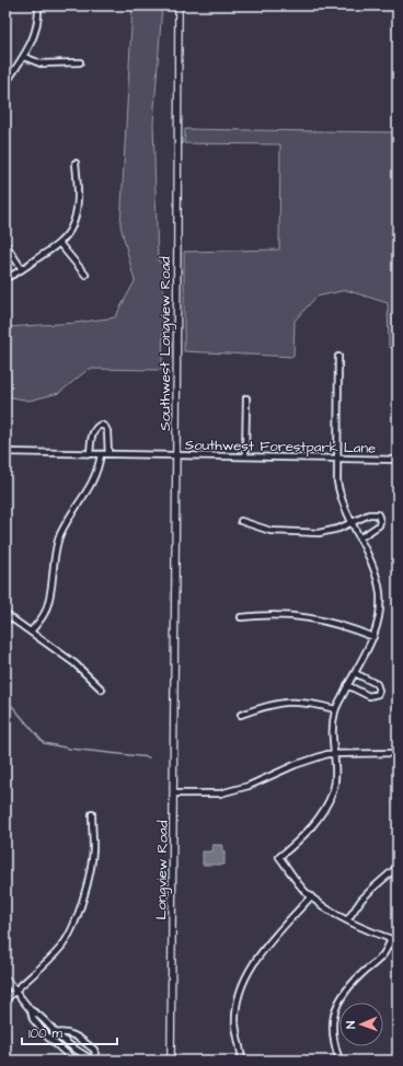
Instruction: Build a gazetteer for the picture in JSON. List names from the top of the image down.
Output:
{
  "streets": {
    "street": ["Southwest Longview Road", "Southwest Forestpark Lane", "Longview Road"]
  },
  "crossings": [
    ["Southwest Longview Road", "Southwest Forestpark Lane"],
    ["Southwest Longview Road", "Longview Road"]
  ],
  "scale_bar": "100 m",
  "north": "left"
}
